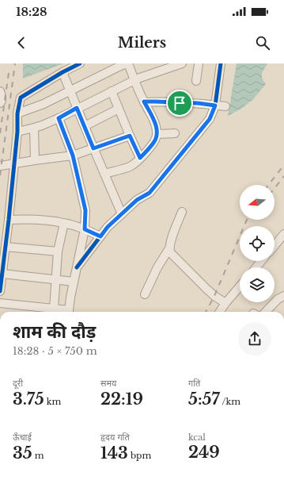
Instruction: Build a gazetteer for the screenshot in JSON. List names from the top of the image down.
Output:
{
  "north": "left",
  "page": {
    "status": "18:28",
    "header": "Milers",
    "heading": ["शाम की दौड़", "18:28 · 5 × 750 m"],
    "stats": [
      ["दूरी", "3.75 km"],
      ["समय", "22:19"],
      ["गति", "5:57 /km"],
      ["ऊँचाई", "35 m"],
      ["हृदय गति", "143 bpm"],
      ["kcal", "249"]
    ]
  }
}
